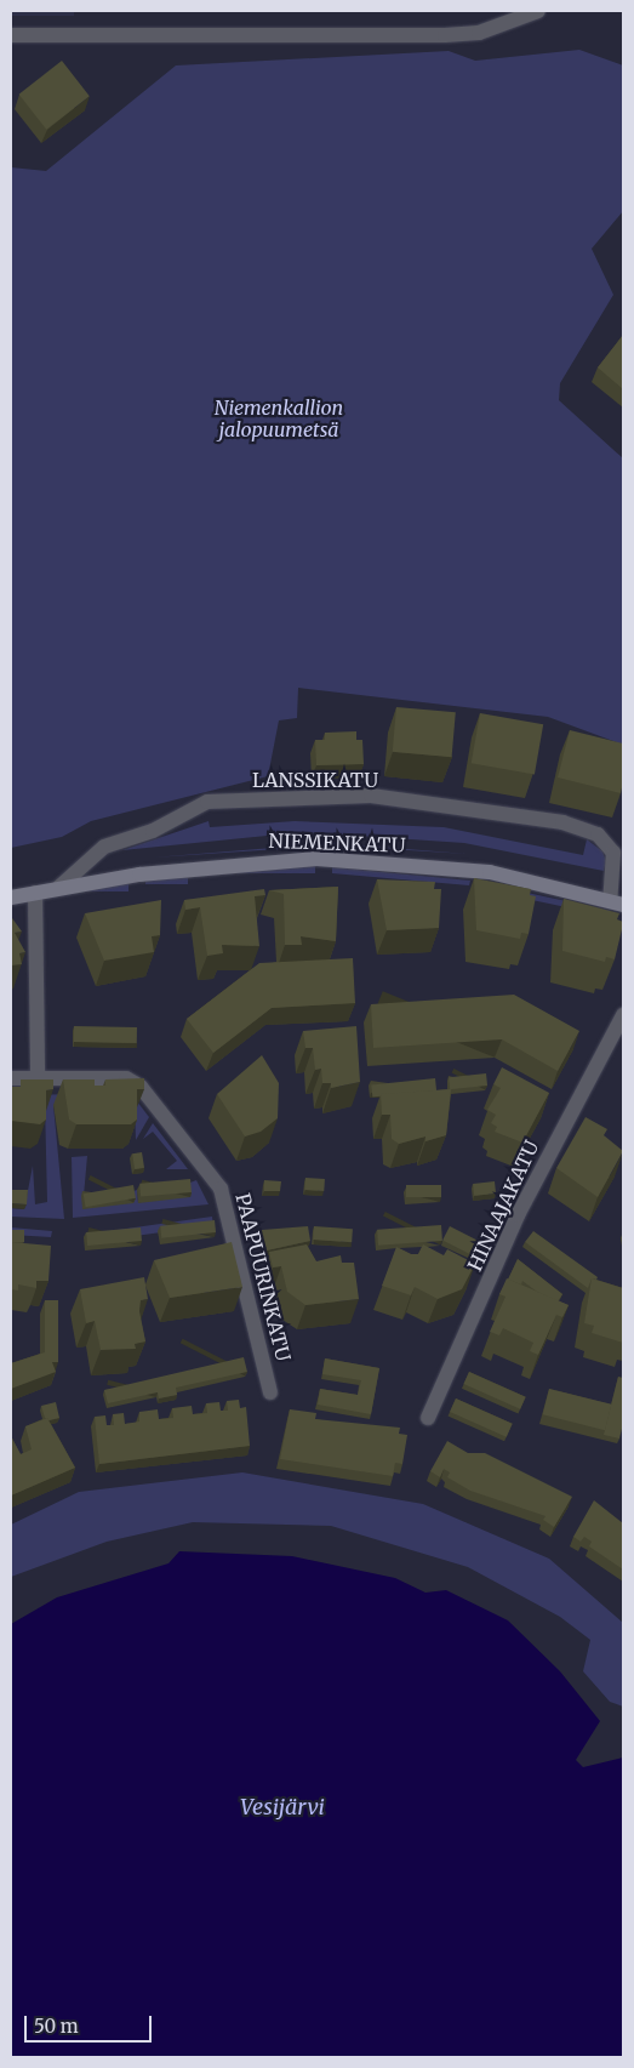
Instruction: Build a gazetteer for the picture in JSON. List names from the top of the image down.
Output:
{
  "streets": {
    "street": [
      "LANSSIKATU",
      "NIEMENKATU",
      "HINAAJAKATU",
      "PAAPUURINKATU"
    ]
  },
  "crossings": [
    ["LANSSIKATU", "NIEMENKATU"]
  ],
  "water": ["Vesijärvi"],
  "parks": ["Niemenkallion jalopuumetsä"],
  "scale_bar": "50 m"
}
